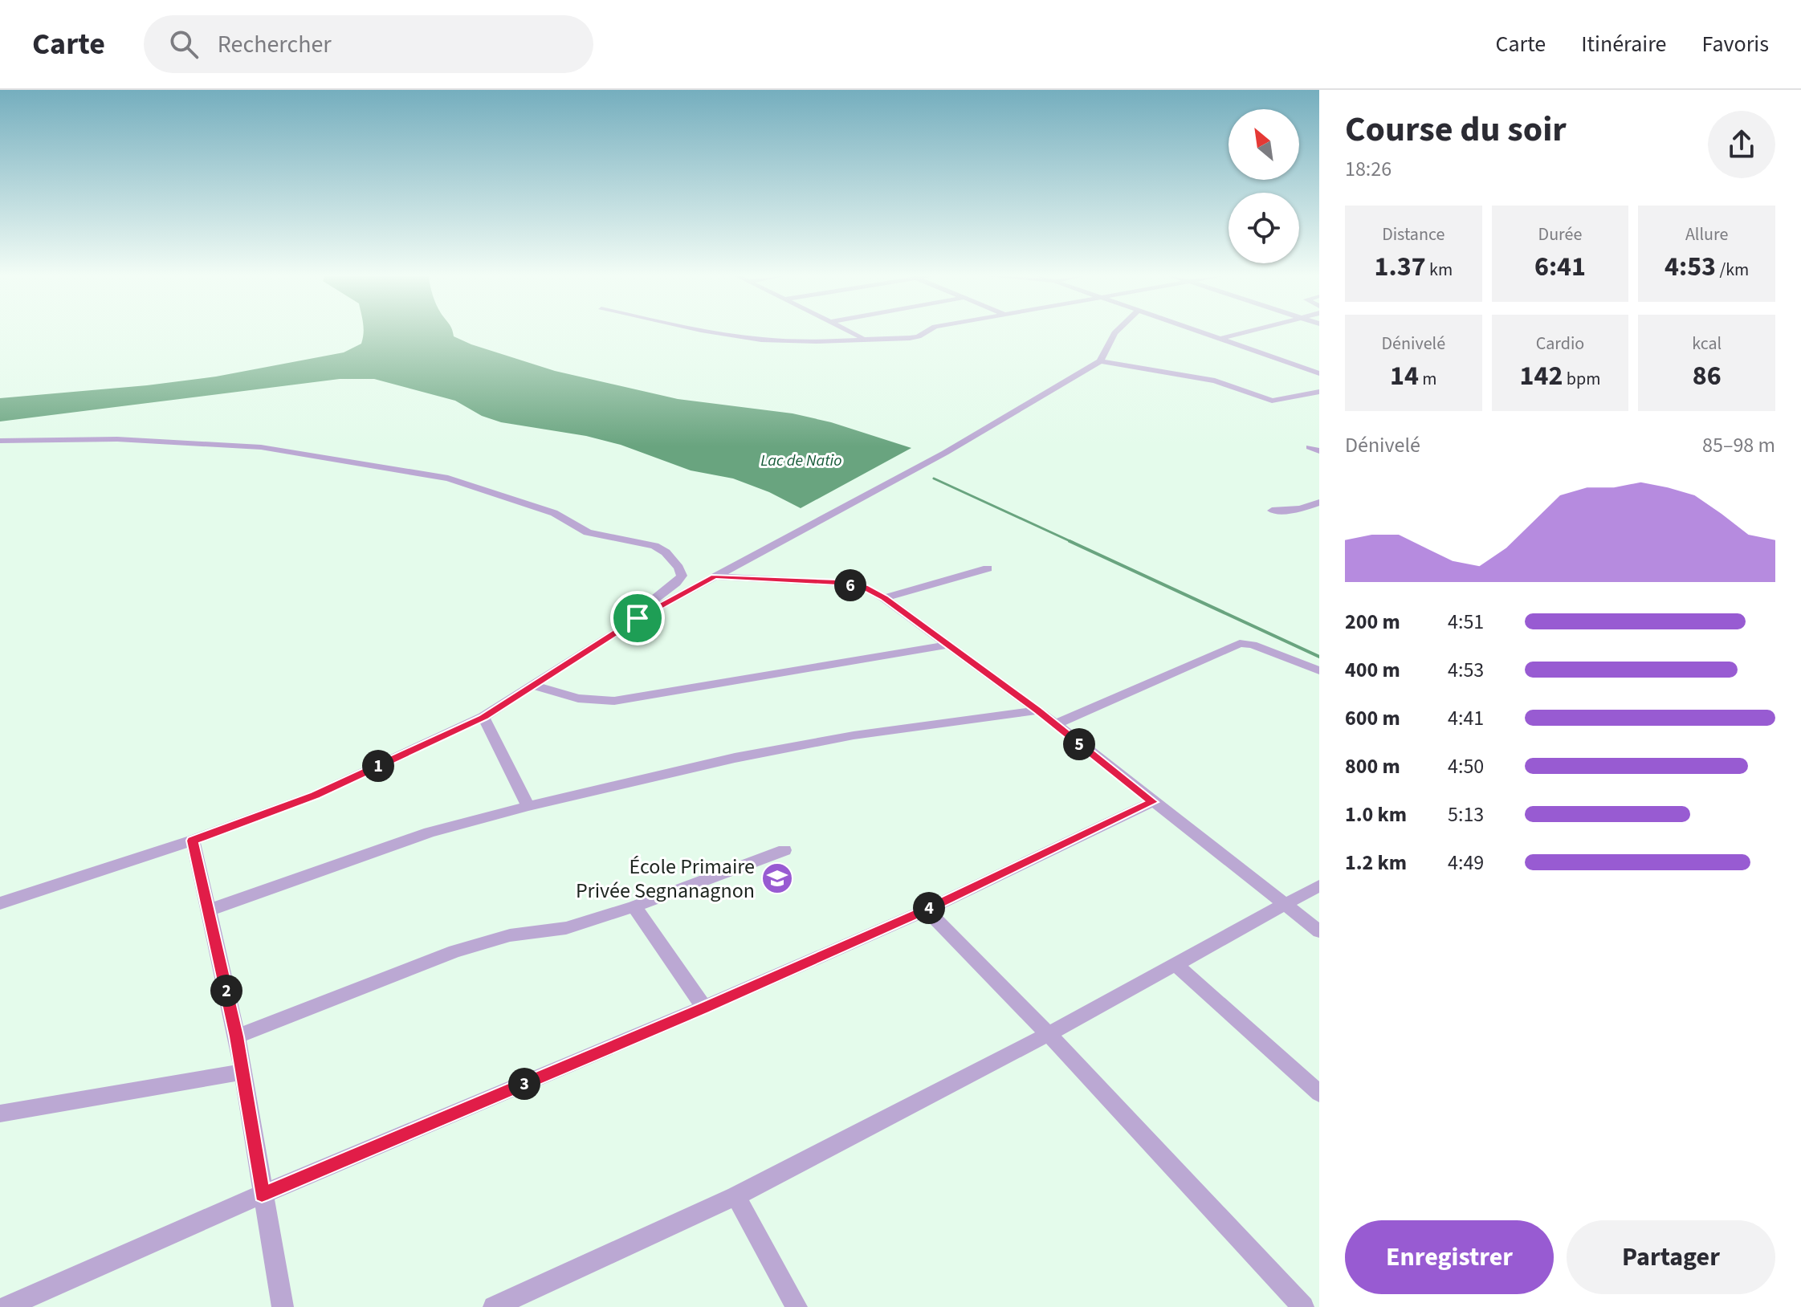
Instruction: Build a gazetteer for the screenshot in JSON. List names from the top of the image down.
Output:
{
  "water": ["Lac de Natio"],
  "places": {
    "school or university": ["École Primaire Privée Segnanagnon"]
  },
  "north": "top left",
  "page": {
    "header": "Carte",
    "search": "Rechercher",
    "nav": ["Carte", "Itinéraire", "Favoris"],
    "heading": ["Course du soir", "18:26"],
    "stats": [
      ["Distance", "1.37 km"],
      ["Durée", "6:41"],
      ["Allure", "4:53 /km"],
      ["Dénivelé", "14 m"],
      ["Cardio", "142 bpm"],
      ["kcal", "86"]
    ],
    "chart": ["Dénivelé", "85–98 m"],
    "pins": [
      "6",
      "5",
      "1",
      "4",
      "2",
      "3"
    ],
    "list": [
      {
        "name": "200 m",
        "note": "4:51"
      },
      {
        "name": "400 m",
        "note": "4:53"
      },
      {
        "name": "600 m",
        "note": "4:41"
      },
      {
        "name": "800 m",
        "note": "4:50"
      },
      {
        "name": "1.0 km",
        "note": "5:13"
      },
      {
        "name": "1.2 km",
        "note": "4:49"
      }
    ],
    "buttons": ["Enregistrer", "Partager"]
  }
}
